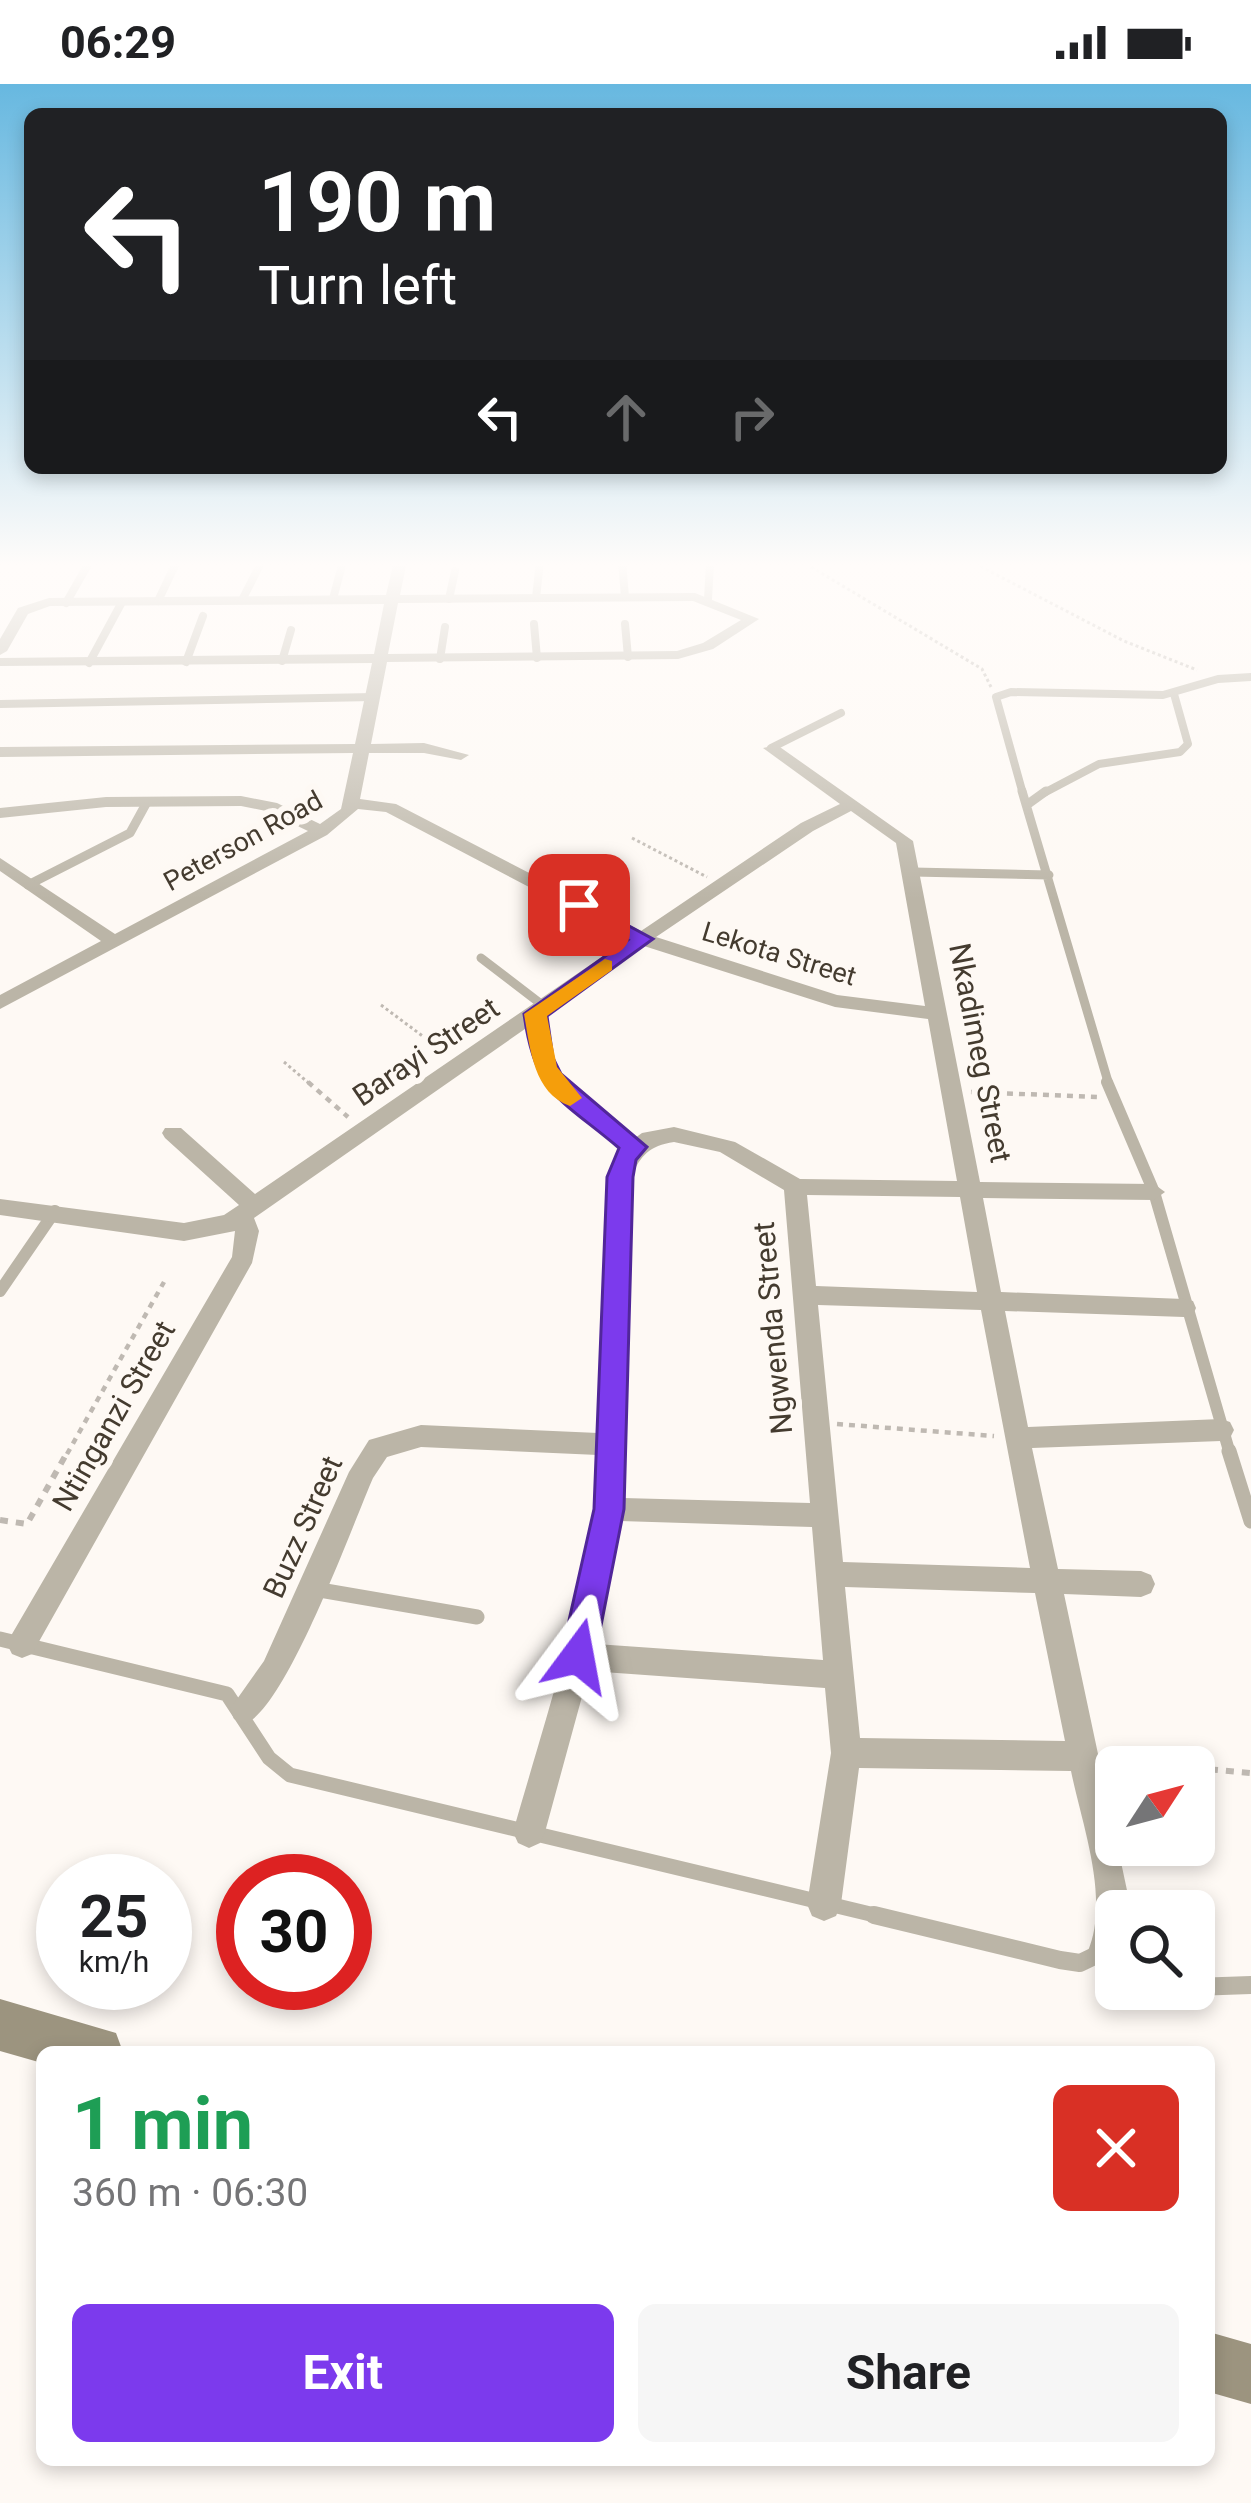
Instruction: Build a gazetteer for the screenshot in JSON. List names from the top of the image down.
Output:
{
  "streets": {
    "street": [
      "Peterson Road",
      "Lekota Street",
      "Barayi Street",
      "Nkadimeg Street",
      "Ngwenda Street",
      "Ntinganzi Street",
      "Buzz Street"
    ]
  },
  "crossings": [
    ["Peterson Road", "Lekota Street"],
    ["Lekota Street", "Barayi Street"],
    ["Lekota Street", "Nkadimeg Street"],
    ["Barayi Street", "Nkadimeg Street"],
    ["Barayi Street", "Ntinganzi Street"]
  ],
  "north": "top right",
  "page": {
    "status": "06:29",
    "turn": ["190 m", "Turn left"],
    "speed": "25 km/h",
    "limit": "30",
    "heading": ["1 min", "360 m · 06:30"],
    "buttons": ["Exit", "Share"]
  }
}
